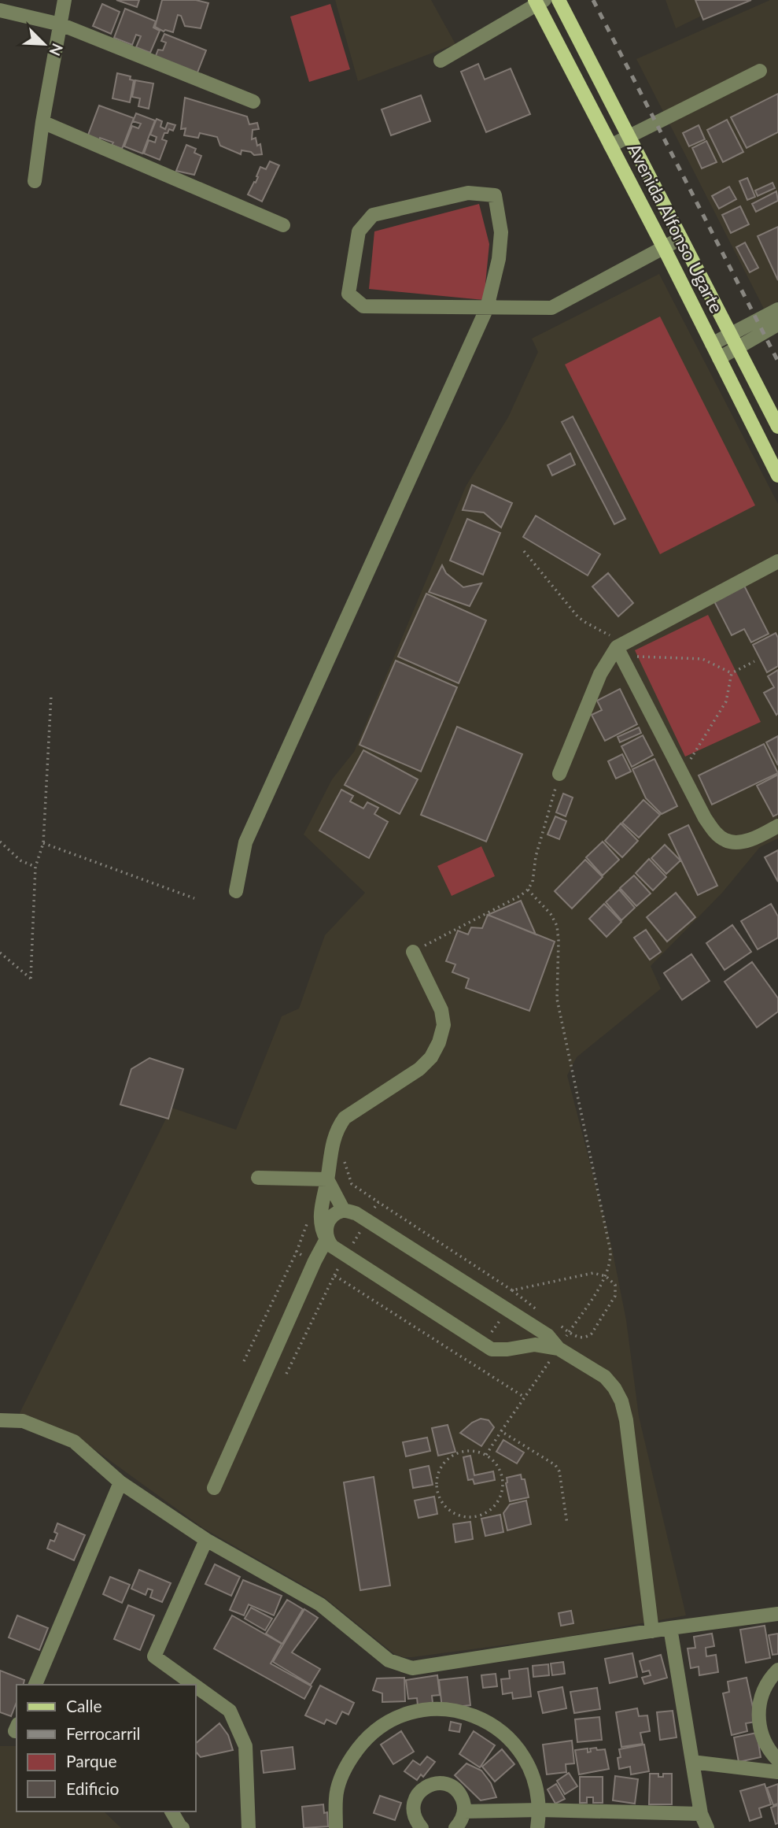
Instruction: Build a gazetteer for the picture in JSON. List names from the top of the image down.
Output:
{
  "streets": {
    "main road": ["Avenida Alfonso Ugarte"]
  },
  "legend": [
    "Calle",
    "Ferrocarril",
    "Parque",
    "Edificio"
  ],
  "north": "bottom right"
}
